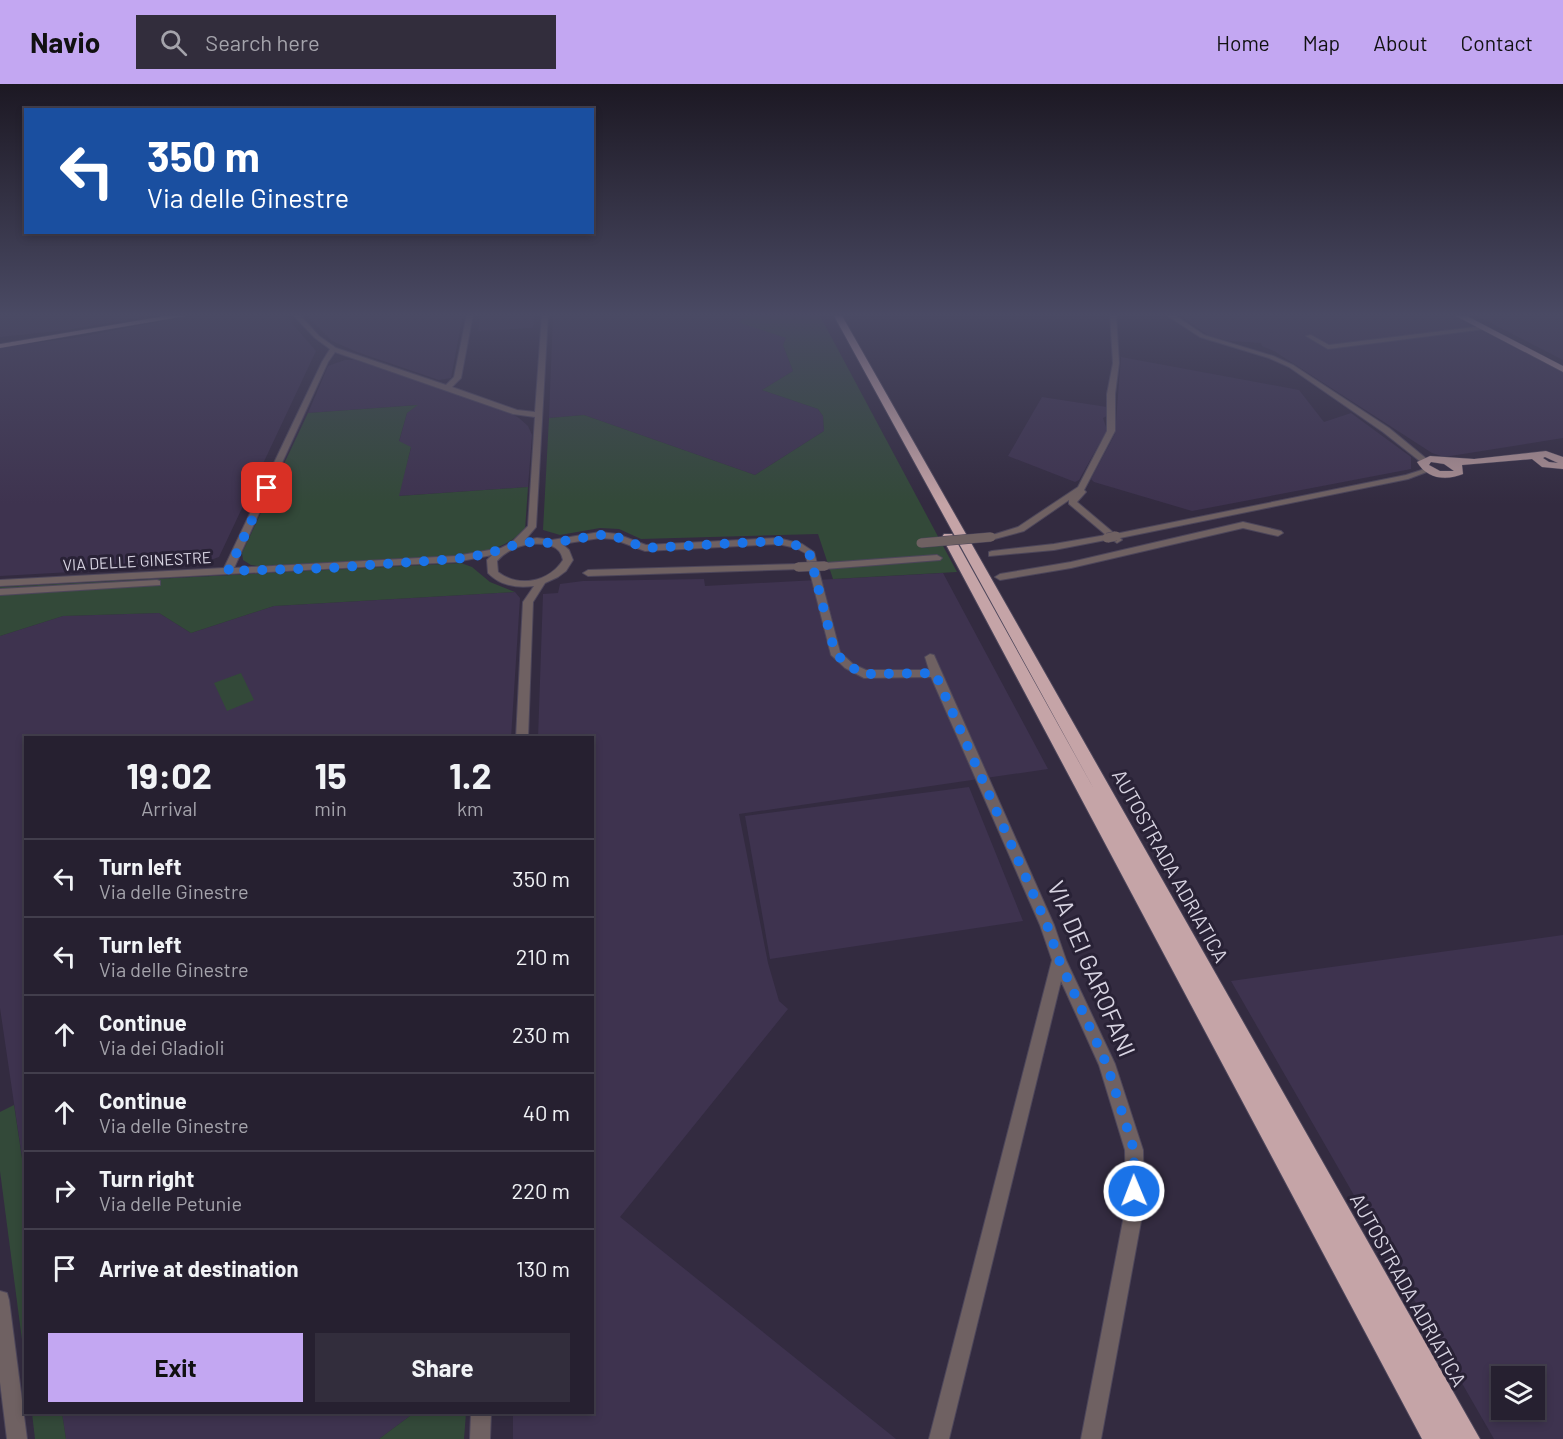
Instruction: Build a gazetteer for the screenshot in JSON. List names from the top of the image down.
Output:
{
  "streets": {
    "highway": ["AUTOSTRADA ADRIATICA"],
    "street": ["VIA DELLE GINESTRE", "VIA DEI GAROFANI"]
  },
  "page": {
    "header": "Navio",
    "search": "Search here",
    "nav": [
      "Home",
      "Map",
      "About",
      "Contact"
    ],
    "turn": ["350 m", "Via delle Ginestre"],
    "eta": [
      "19:02",
      "Arrival",
      "15",
      "min",
      "1.2",
      "km"
    ],
    "list": [
      {
        "name": "Turn left",
        "note": "Via delle Ginestre",
        "value": "350 m"
      },
      {
        "name": "Turn left",
        "note": "Via delle Ginestre",
        "value": "210 m"
      },
      {
        "name": "Continue",
        "note": "Via dei Gladioli",
        "value": "230 m"
      },
      {
        "name": "Continue",
        "note": "Via delle Ginestre",
        "value": "40 m"
      },
      {
        "name": "Turn right",
        "note": "Via delle Petunie",
        "value": "220 m"
      },
      {
        "name": "Arrive at destination",
        "value": "130 m"
      }
    ],
    "buttons": ["Exit", "Share"]
  }
}
